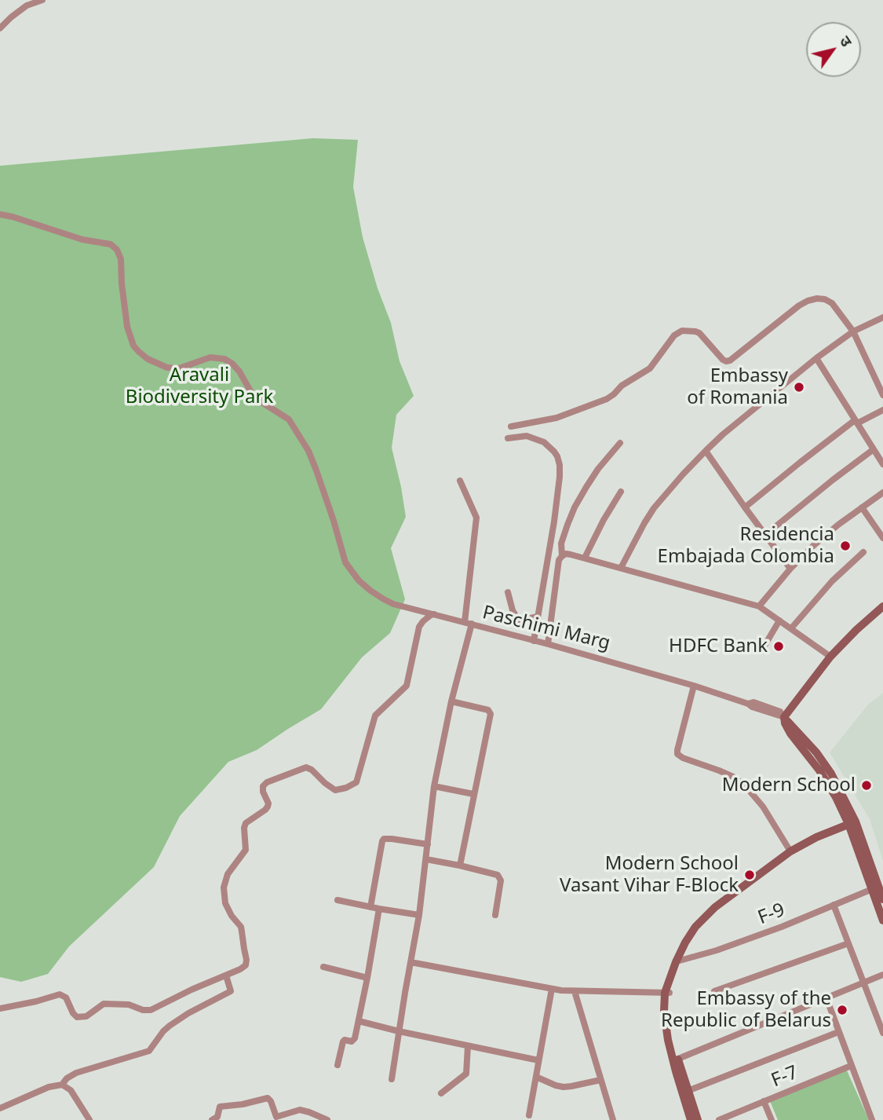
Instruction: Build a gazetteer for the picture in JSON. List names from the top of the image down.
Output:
{
  "streets": {
    "street": ["Paschimi Marg", "F-9", "F-7"]
  },
  "parks": ["Aravali Biodiversity Park"],
  "places": [
    "Embassy of Romania",
    "Residencia Embajada Colombia",
    "HDFC Bank",
    "Modern School",
    "Modern School Vasant Vihar F-Block",
    "Embassy of the Republic of Belarus"
  ],
  "north": "top right"
}
